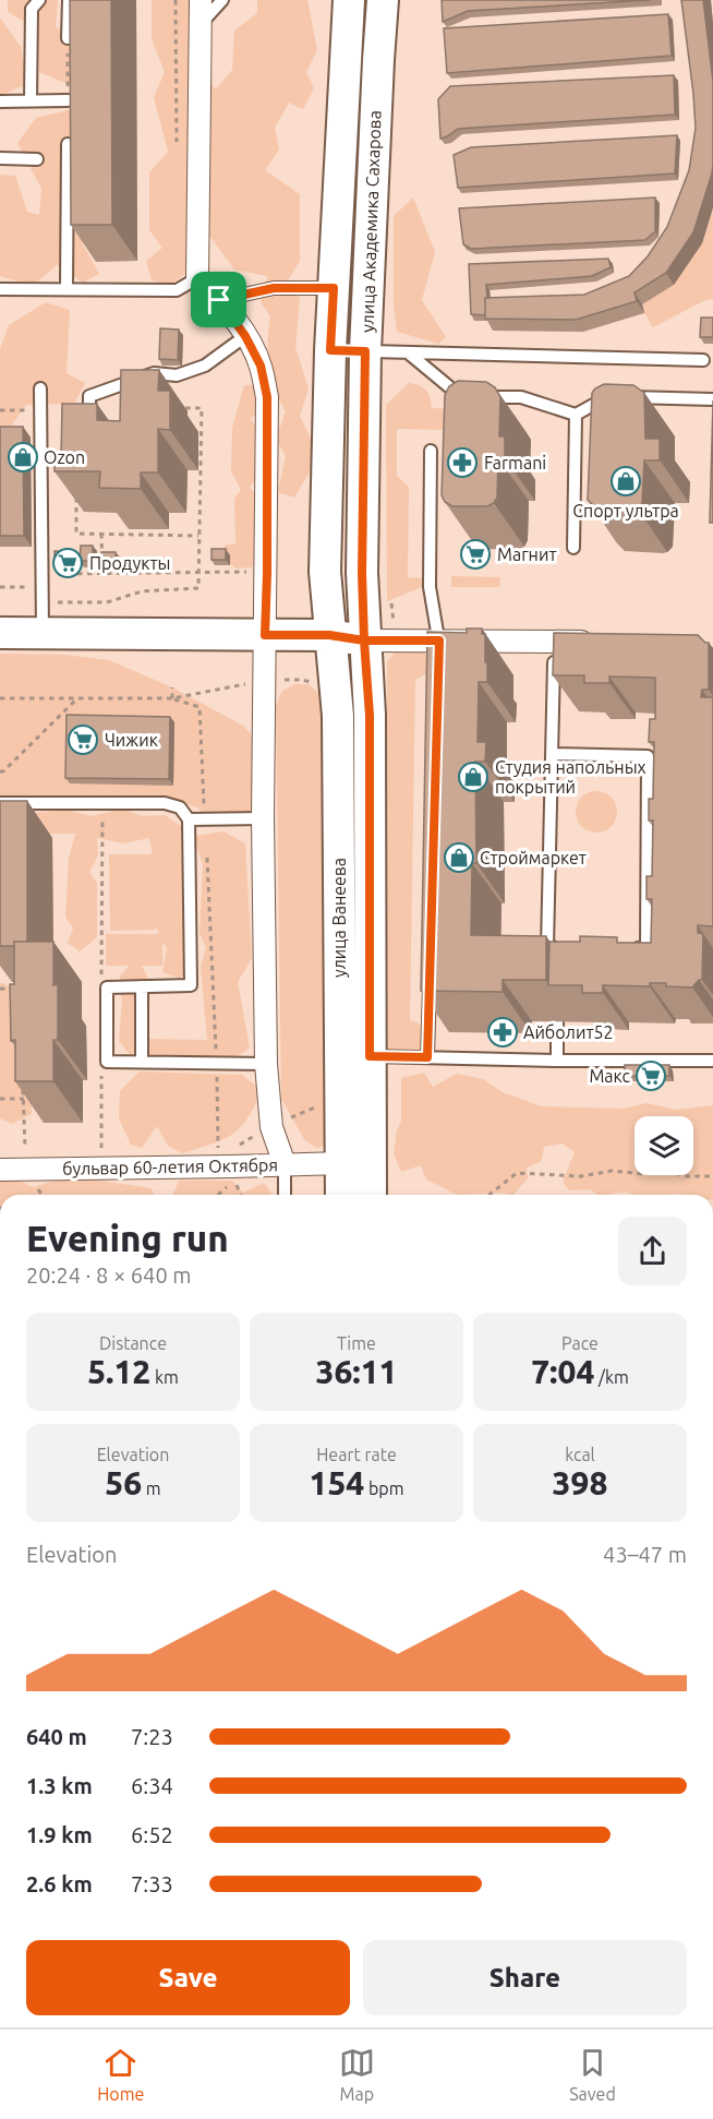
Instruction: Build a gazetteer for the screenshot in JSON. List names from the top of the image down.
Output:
{
  "streets": {
    "main road": ["улица Академика Сахарова", "улица Ванеева"],
    "street": ["бульвар 60-летия Октября"]
  },
  "crossings": [
    ["улица Академика Сахарова", "улица Ванеева"],
    ["улица Ванеева", "бульвар 60-летия Октября"]
  ],
  "places": {
    "shop": [
      "Ozon",
      "Спорт ультра",
      "Студия напольных покрытий",
      "Строймаркет"
    ],
    "pharmacy": ["Farmani", "Айболит52"],
    "supermarket": [
      "Магнит",
      "Продукты",
      "Чижик",
      "Макс"
    ]
  },
  "page": {
    "heading": ["Evening run", "20:24 · 8 × 640 m"],
    "stats": [
      ["Distance", "5.12 km"],
      ["Time", "36:11"],
      ["Pace", "7:04 /km"],
      ["Elevation", "56 m"],
      ["Heart rate", "154 bpm"],
      ["kcal", "398"]
    ],
    "chart": ["Elevation", "43–47 m"],
    "list": [
      {
        "name": "640 m",
        "note": "7:23"
      },
      {
        "name": "1.3 km",
        "note": "6:34"
      },
      {
        "name": "1.9 km",
        "note": "6:52"
      },
      {
        "name": "2.6 km",
        "note": "7:33"
      }
    ],
    "buttons": ["Save", "Share"],
    "tabs": ["Home", "Map", "Saved"]
  }
}
